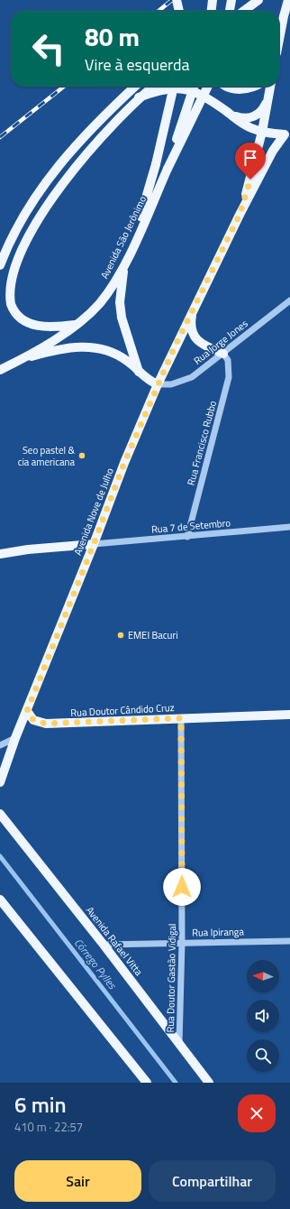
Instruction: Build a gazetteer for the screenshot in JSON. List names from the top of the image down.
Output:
{
  "streets": {
    "main road": [
      "Avenida São Jerônimo",
      "Avenida Nove de Julho",
      "Rua Doutor Cândido Cruz",
      "Avenida Rafael Vitta"
    ],
    "street": [
      "Rua Jorge Jones",
      "Rua Francisco Rubbo",
      "Rua 7 de Setembro",
      "Rua Ipiranga",
      "Rua Doutor Gastão Vidigal"
    ]
  },
  "crossings": [
    ["Rua Jorge Jones", "Rua Francisco Rubbo"],
    ["Rua Jorge Jones", "Avenida Nove de Julho"],
    ["Rua Francisco Rubbo", "Rua 7 de Setembro"],
    ["Avenida Nove de Julho", "Rua 7 de Setembro"],
    ["Avenida Nove de Julho", "Rua Doutor Cândido Cruz"],
    ["Rua Doutor Cândido Cruz", "Rua Doutor Gastão Vidigal"],
    ["Rua Ipiranga", "Avenida Rafael Vitta"],
    ["Rua Ipiranga", "Rua Doutor Gastão Vidigal"],
    ["Avenida Rafael Vitta", "Rua Doutor Gastão Vidigal"]
  ],
  "water": ["Córrego Pylles"],
  "places": ["Seo pastel & cia americana", "EMEI Bacuri"],
  "north": "left",
  "page": {
    "turn": ["80 m", "Vire à esquerda"],
    "heading": ["6 min", "410 m · 22:57"],
    "buttons": ["Sair", "Compartilhar"]
  }
}
